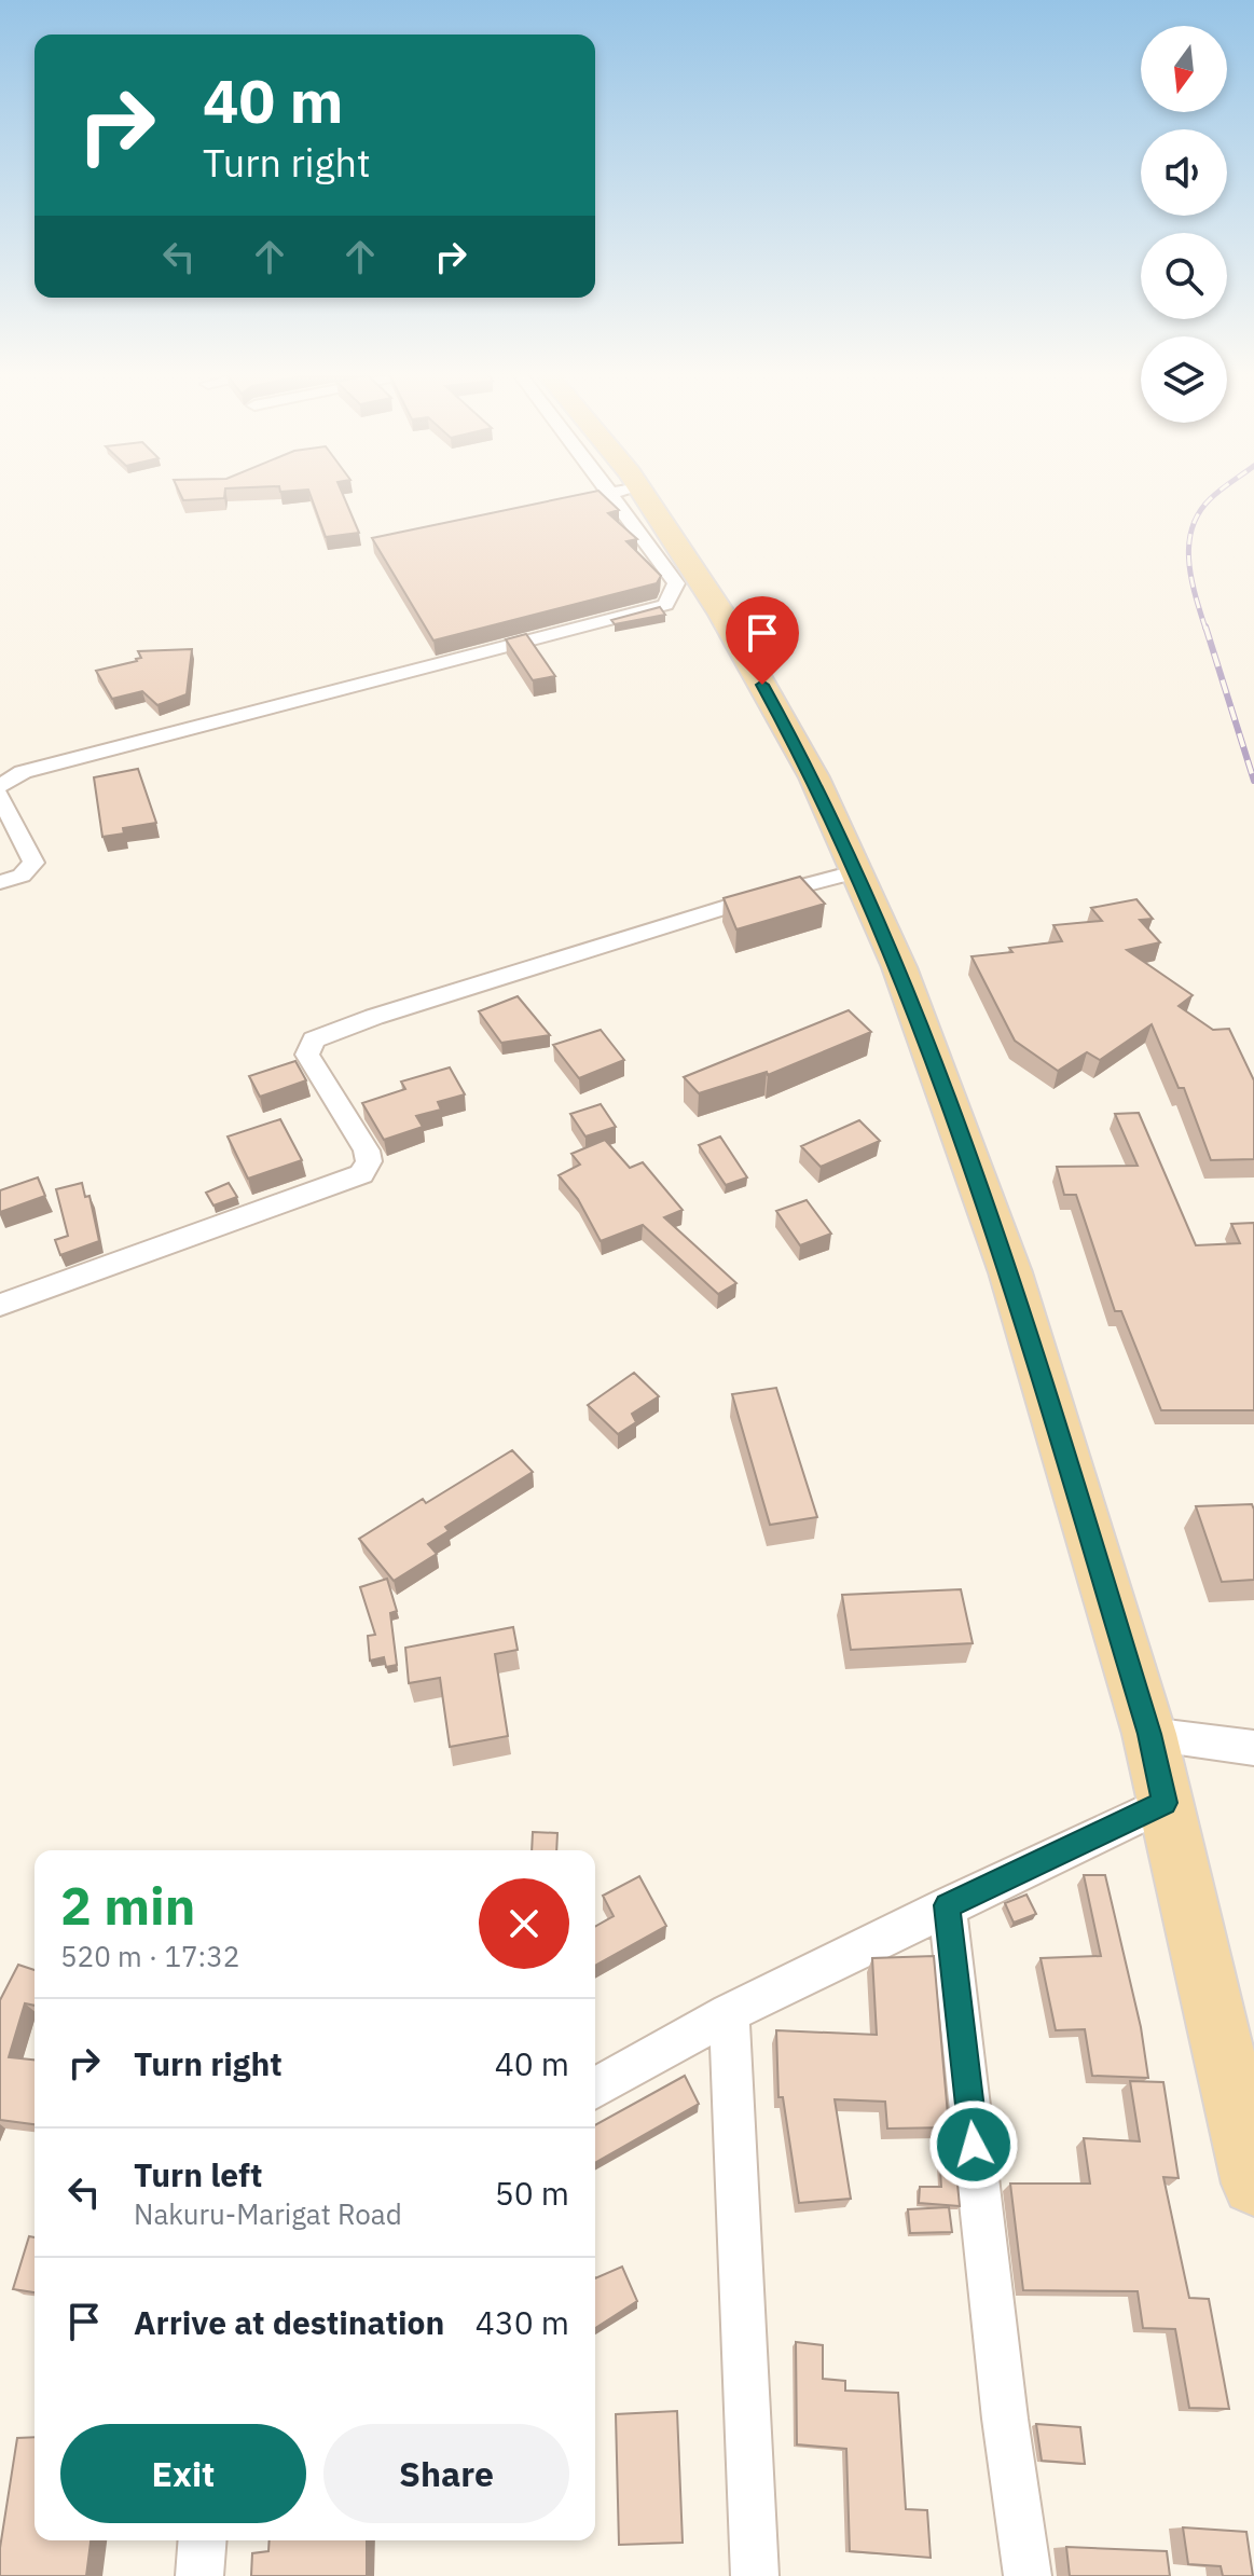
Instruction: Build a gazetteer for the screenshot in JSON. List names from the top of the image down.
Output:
{
  "north": "bottom",
  "page": {
    "turn": ["40 m", "Turn right"],
    "heading": ["2 min", "520 m · 17:32"],
    "list": [
      {
        "name": "Turn right",
        "value": "40 m"
      },
      {
        "name": "Turn left",
        "note": "Nakuru-Marigat Road",
        "value": "50 m"
      },
      {
        "name": "Arrive at destination",
        "value": "430 m"
      }
    ],
    "buttons": ["Exit", "Share"]
  }
}
